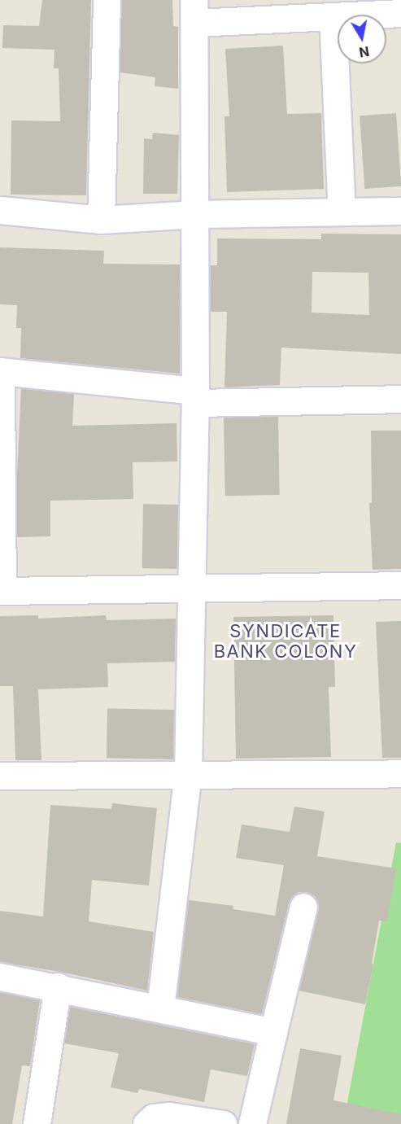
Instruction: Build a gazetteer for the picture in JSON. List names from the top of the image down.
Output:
{
  "districts": ["SYNDICATE BANK COLONY"],
  "north": "bottom"
}
